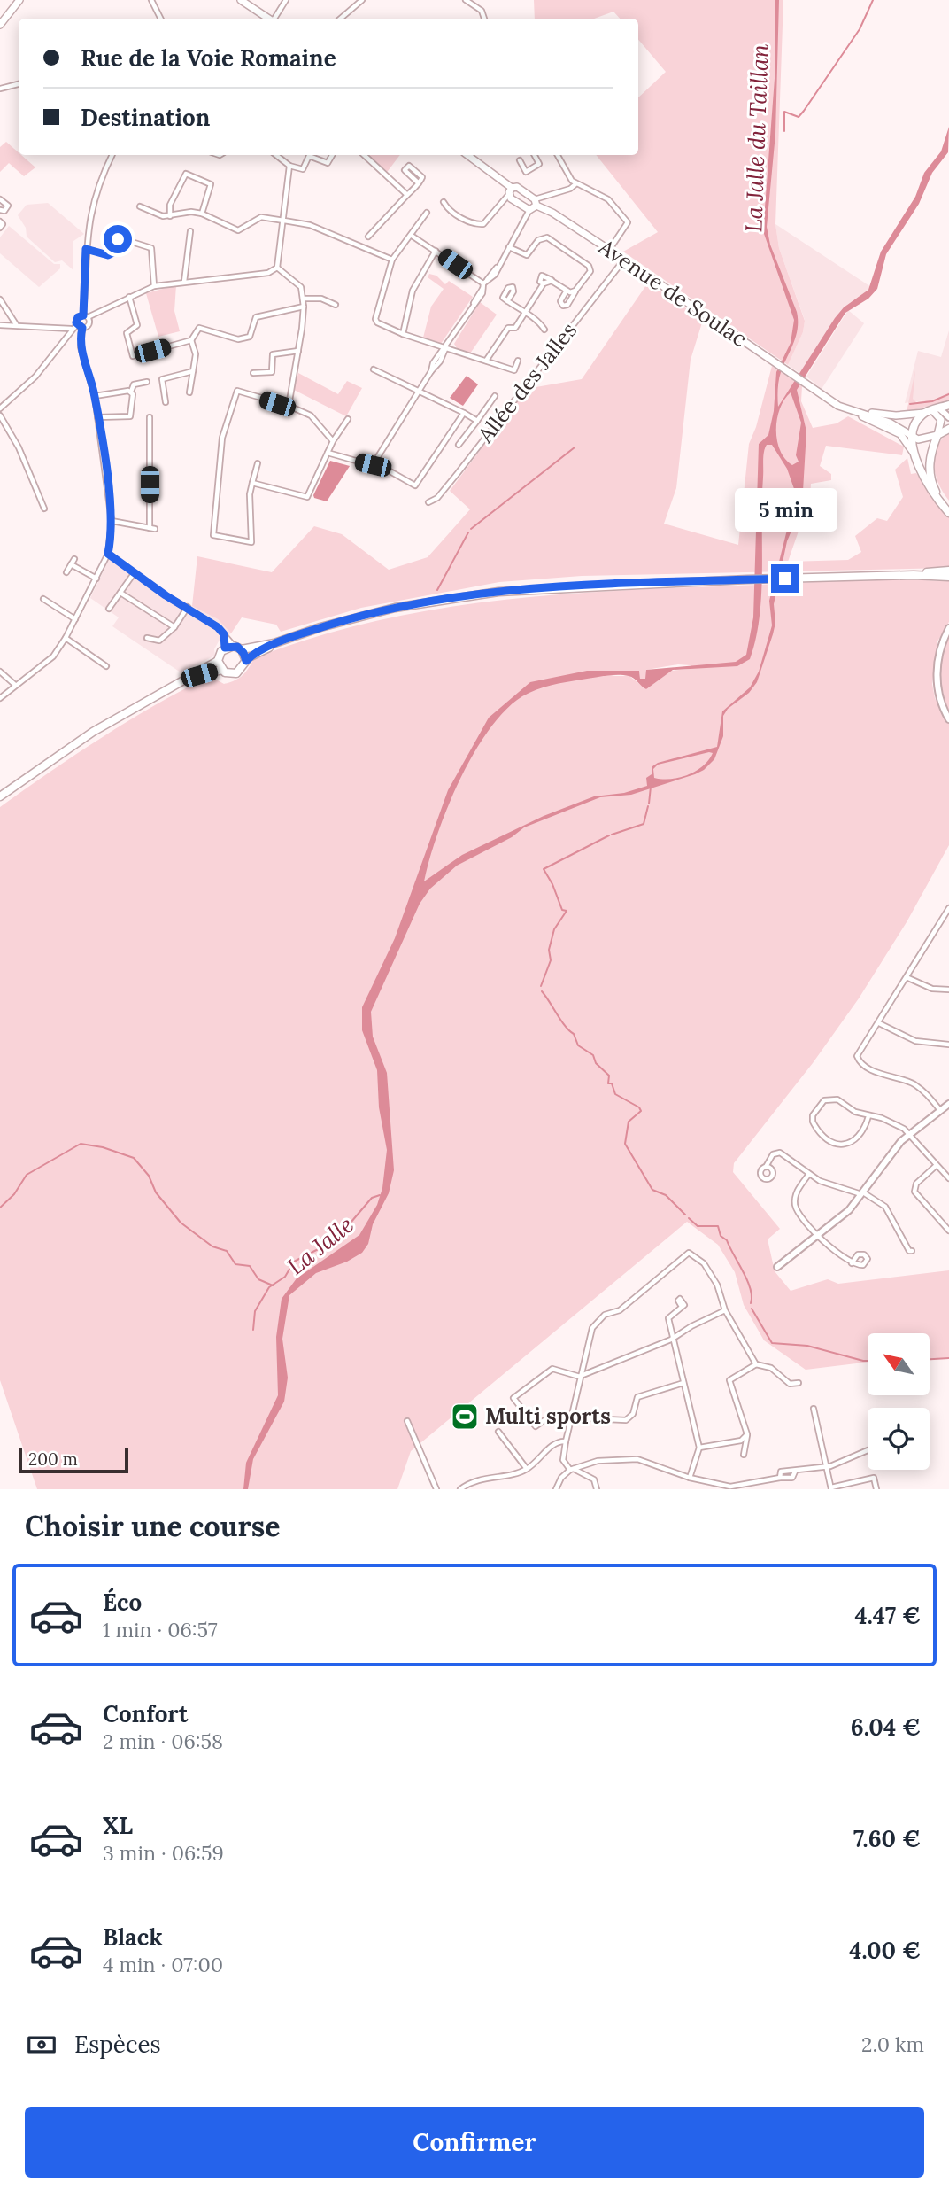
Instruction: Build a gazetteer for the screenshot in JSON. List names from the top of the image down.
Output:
{
  "streets": {
    "main road": ["Avenue de Soulac"],
    "street": ["Allée des Jalles"]
  },
  "crossings": [
    ["Avenue de Soulac", "Allée des Jalles"]
  ],
  "water": ["La Jalle du Taillan", "La Jalle"],
  "places": {
    "sports": ["Multi sports"]
  },
  "scale_bar": "200 m",
  "north": "top left",
  "page": {
    "banner": ["Rue de la Voie Romaine", "Destination"],
    "bubble": "5 min",
    "scale": "200 m",
    "heading": "Choisir une course",
    "list": [
      {
        "name": "Éco",
        "note": "1 min · 06:57",
        "value": "4.47 €"
      },
      {
        "name": "Confort",
        "note": "2 min · 06:58",
        "value": "6.04 €"
      },
      {
        "name": "XL",
        "note": "3 min · 06:59",
        "value": "7.60 €"
      },
      {
        "name": "Black",
        "note": "4 min · 07:00",
        "value": "4.00 €"
      }
    ],
    "pay": ["Espèces", "2.0 km"],
    "buttons": "Confirmer"
  }
}
